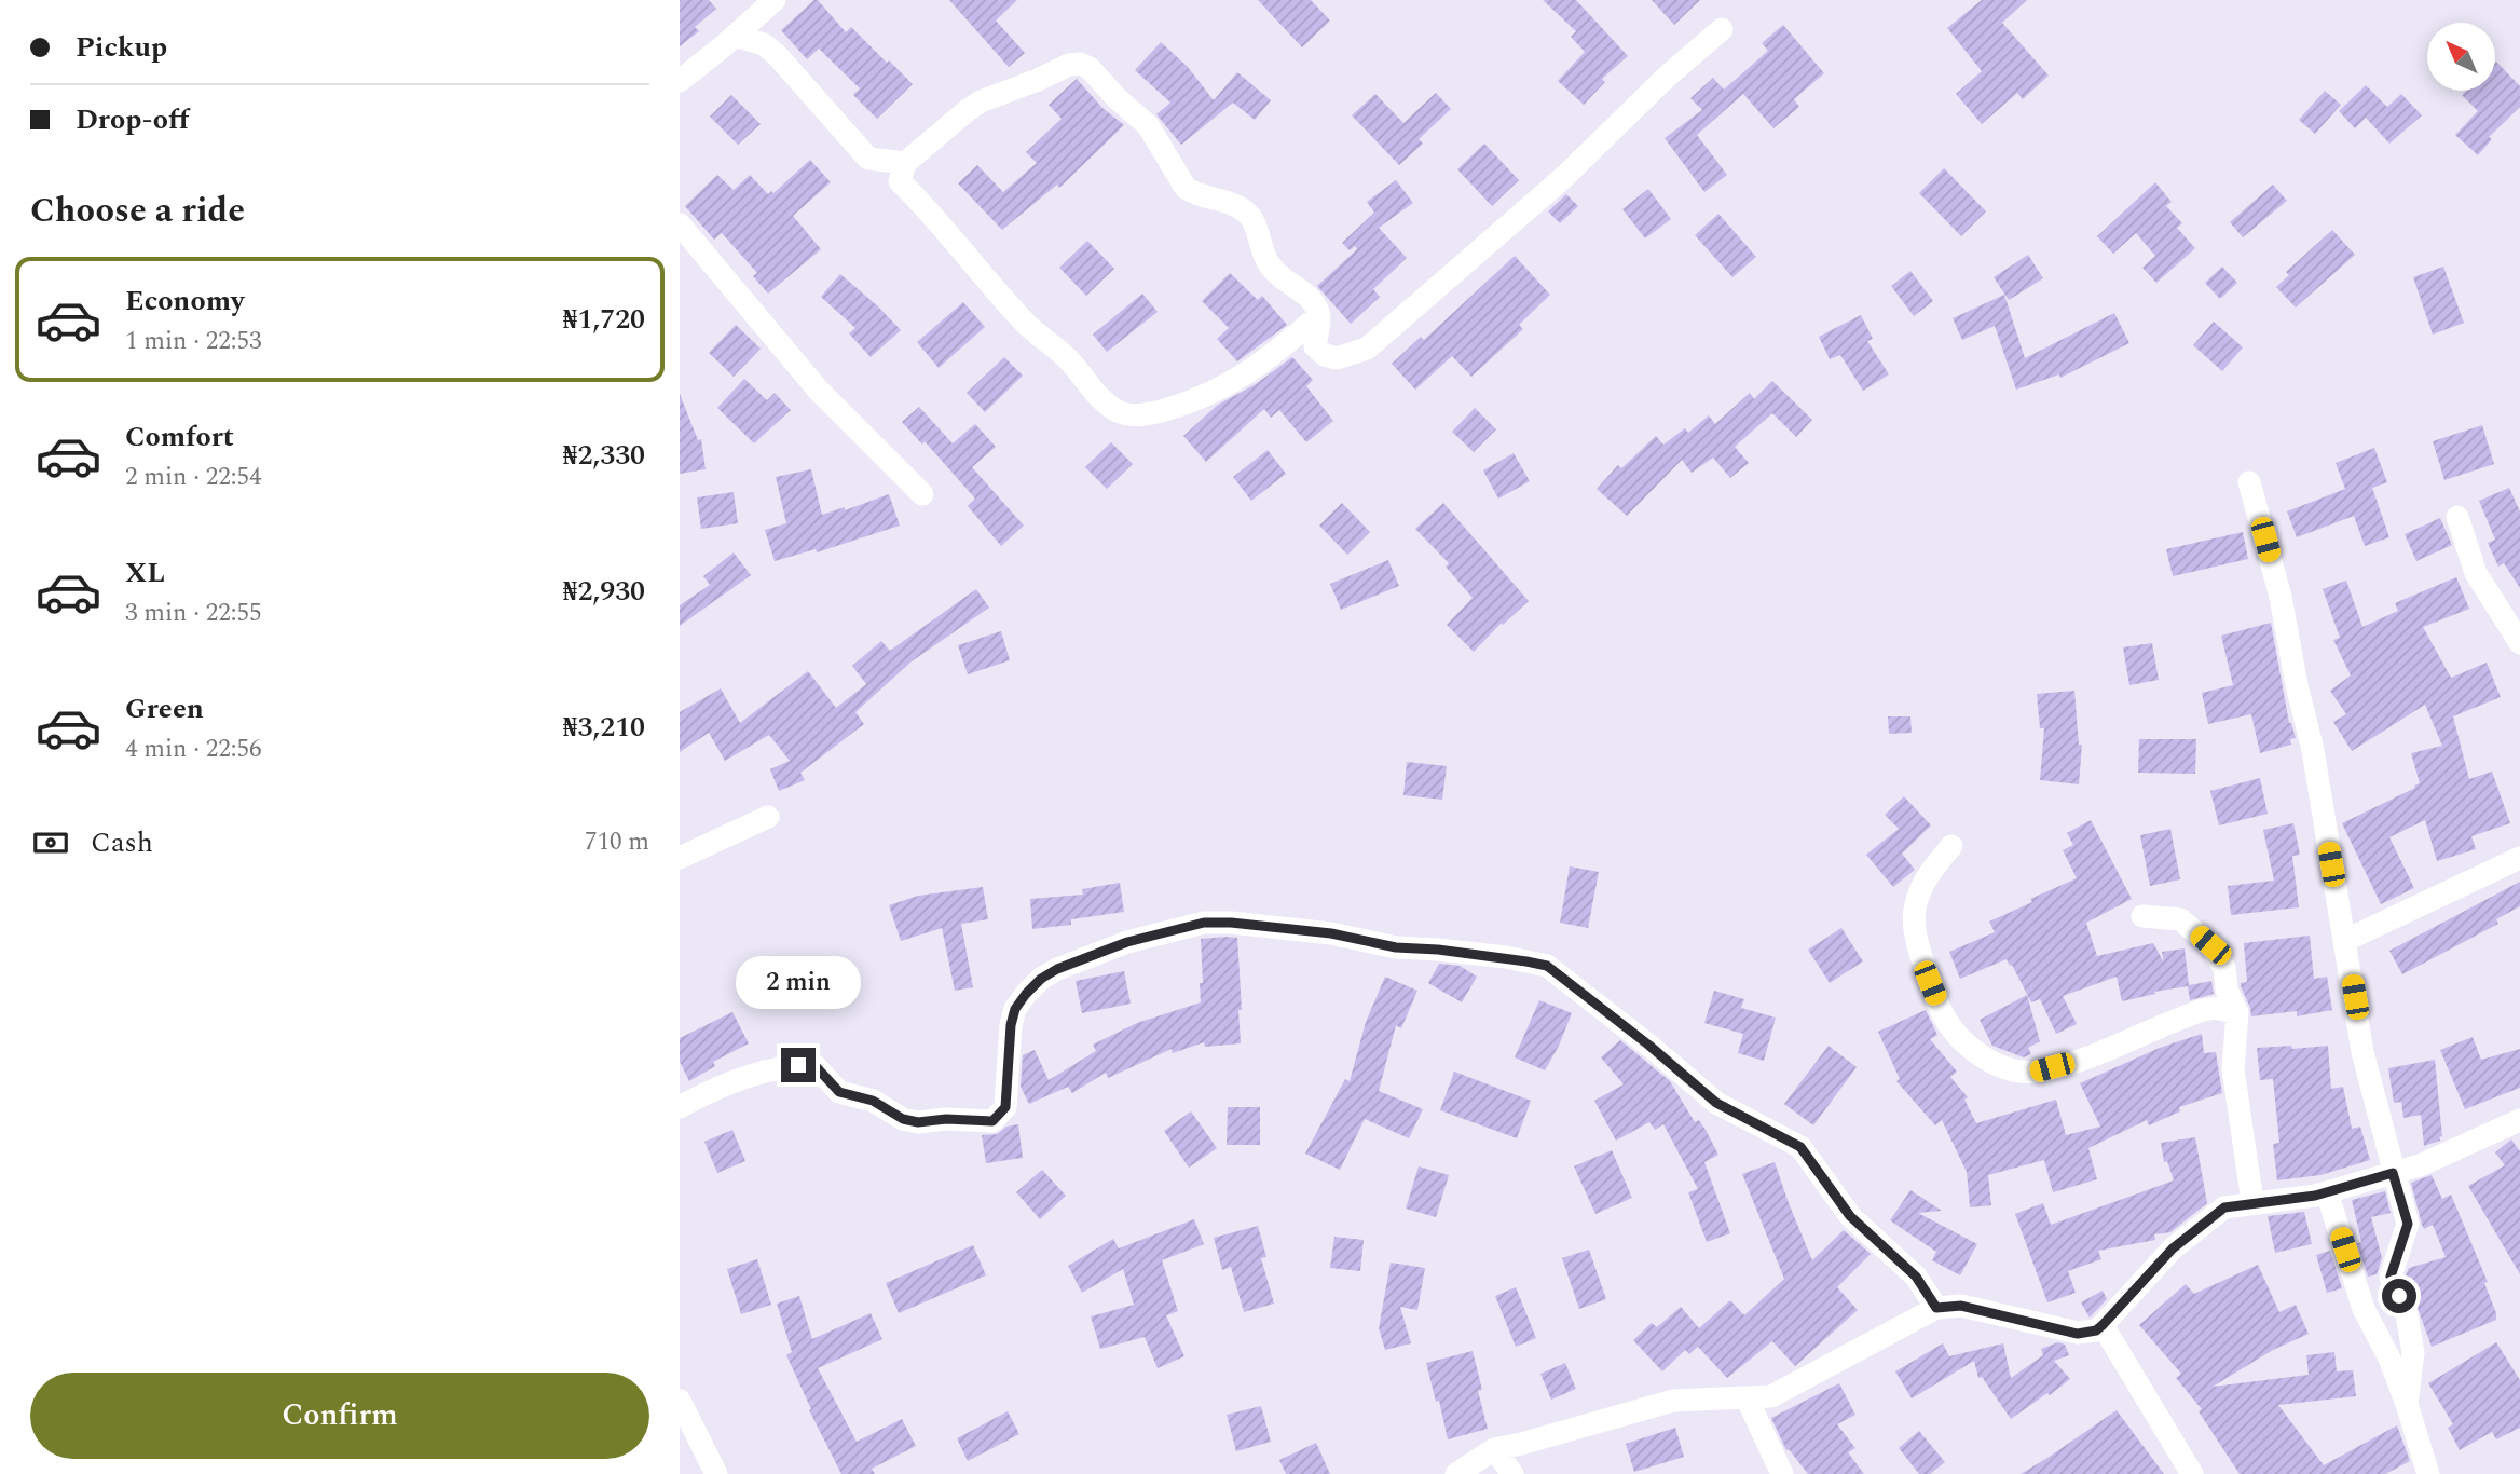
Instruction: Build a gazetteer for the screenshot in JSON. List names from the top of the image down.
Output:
{
  "north": "top left",
  "page": {
    "banner": ["Pickup", "Drop-off"],
    "heading": "Choose a ride",
    "list": [
      {
        "name": "Economy",
        "note": "1 min · 22:53",
        "value": "₦1,720"
      },
      {
        "name": "Comfort",
        "note": "2 min · 22:54",
        "value": "₦2,330"
      },
      {
        "name": "XL",
        "note": "3 min · 22:55",
        "value": "₦2,930"
      },
      {
        "name": "Green",
        "note": "4 min · 22:56",
        "value": "₦3,210"
      }
    ],
    "pay": ["Cash", "710 m"],
    "bubble": "2 min",
    "buttons": "Confirm"
  }
}
